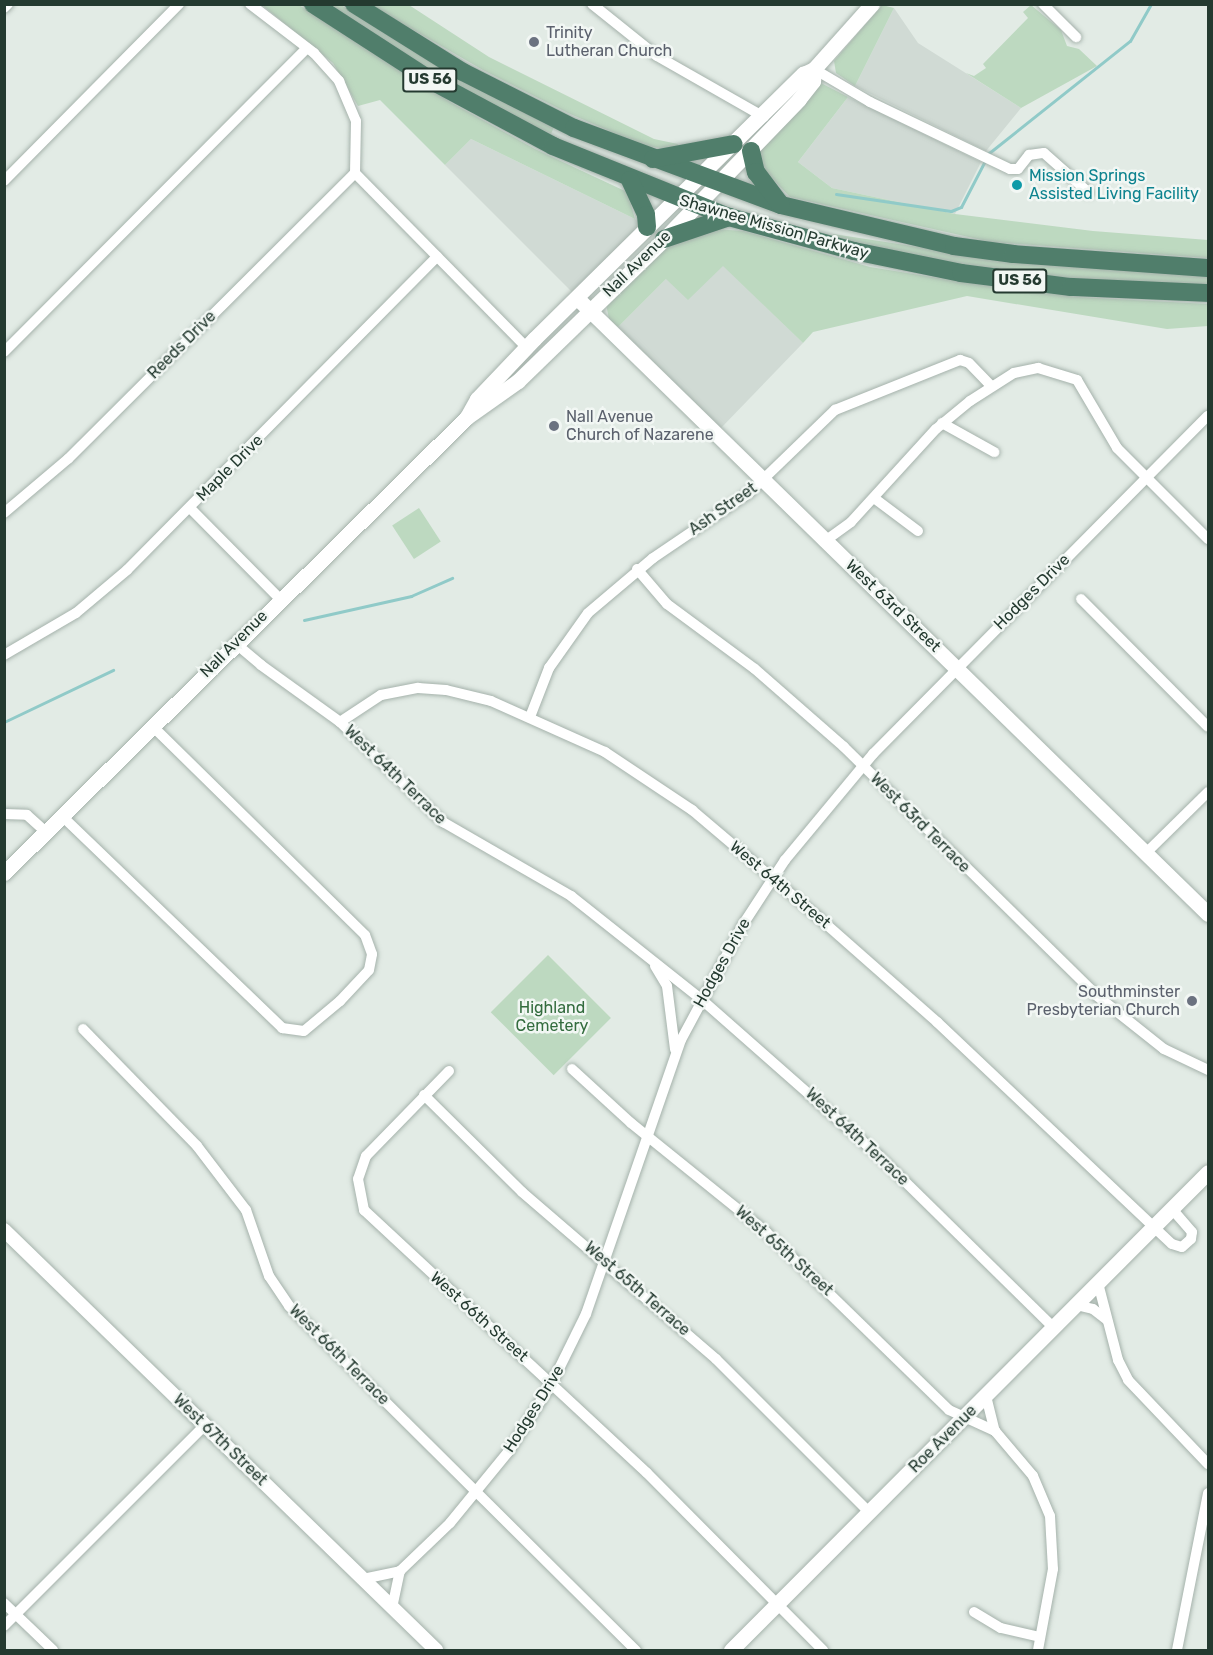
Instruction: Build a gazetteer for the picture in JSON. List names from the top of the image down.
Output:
{
  "streets": {
    "highway": ["US 56", "Shawnee Mission Parkway"],
    "main road": ["Nall Avenue", "West 63rd Street", "Roe Avenue"],
    "street": [
      "Reeds Drive",
      "Maple Drive",
      "Ash Street",
      "Hodges Drive",
      "West 64th Terrace",
      "West 63rd Terrace",
      "West 64th Street",
      "West 65th Street",
      "West 65th Terrace",
      "West 66th Street",
      "West 66th Terrace",
      "West 67th Street"
    ]
  },
  "crossings": [
    ["Shawnee Mission Parkway", "Nall Avenue"],
    ["Nall Avenue", "West 63rd Street"],
    ["Nall Avenue", "West 64th Terrace"],
    ["Ash Street", "West 63rd Street"],
    ["Ash Street", "West 63rd Terrace"],
    ["Ash Street", "West 64th Street"],
    ["Hodges Drive", "West 63rd Street"],
    ["Hodges Drive", "West 64th Terrace"],
    ["Hodges Drive", "West 63rd Terrace"],
    ["Hodges Drive", "West 64th Street"],
    ["Hodges Drive", "West 65th Street"],
    ["Hodges Drive", "West 65th Terrace"],
    ["Hodges Drive", "West 66th Street"],
    ["Hodges Drive", "West 66th Terrace"],
    ["West 64th Terrace", "West 64th Street"],
    ["West 64th Terrace", "Roe Avenue"],
    ["West 64th Street", "Roe Avenue"],
    ["West 65th Street", "Roe Avenue"],
    ["West 65th Terrace", "West 66th Street"],
    ["West 65th Terrace", "Roe Avenue"],
    ["West 66th Street", "Roe Avenue"]
  ],
  "parks": ["Highland Cemetery"],
  "places": [
    "Trinity Lutheran Church",
    "Mission Springs Assisted Living Facility",
    "Nall Avenue Church of Nazarene",
    "Southminster Presbyterian Church"
  ]
}
